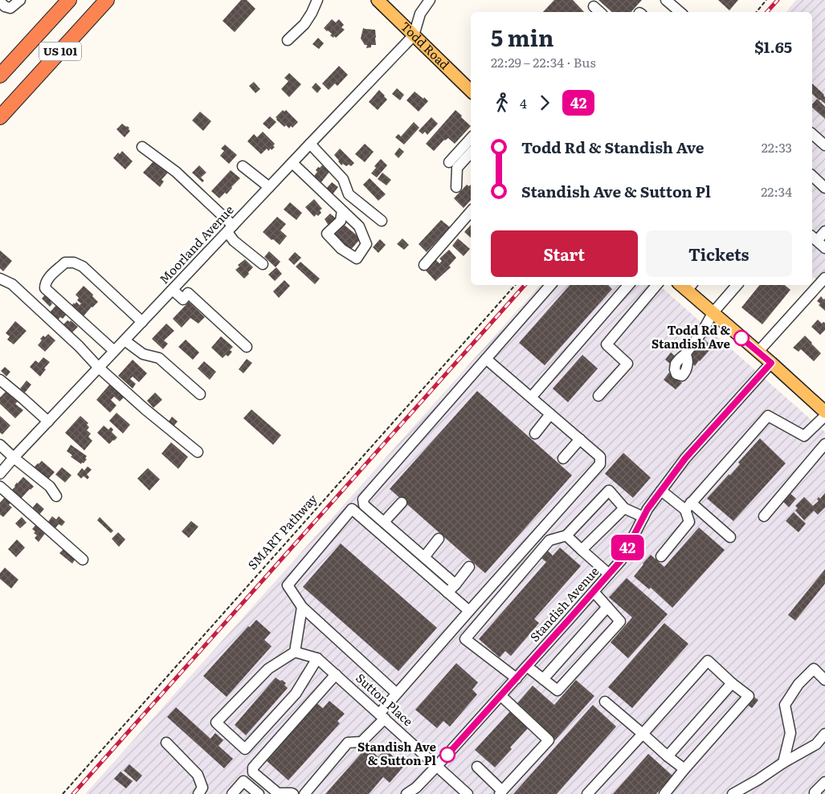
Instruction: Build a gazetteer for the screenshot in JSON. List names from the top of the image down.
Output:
{
  "streets": {
    "highway": ["US 101"],
    "main road": ["Todd Road"],
    "street": ["Moorland Avenue", "Standish Avenue", "Sutton Place"],
    "path": ["SMART Pathway"]
  },
  "crossings": [
    ["Todd Road", "Moorland Avenue"],
    ["Standish Avenue", "Sutton Place"]
  ],
  "places": ["Todd Rd & Standish Ave", "Standish Ave & Sutton Pl"],
  "lines": ["bus line 42"],
  "page": {
    "on_map": "42",
    "heading": ["5 min", "22:29 – 22:34 · Bus", "$1.65"],
    "legs": ["4", "42"],
    "list": [
      {
        "name": "Todd Rd & Standish Ave",
        "value": "22:33"
      },
      {
        "name": "Standish Ave & Sutton Pl",
        "value": "22:34"
      }
    ],
    "buttons": ["Start", "Tickets"]
  }
}
